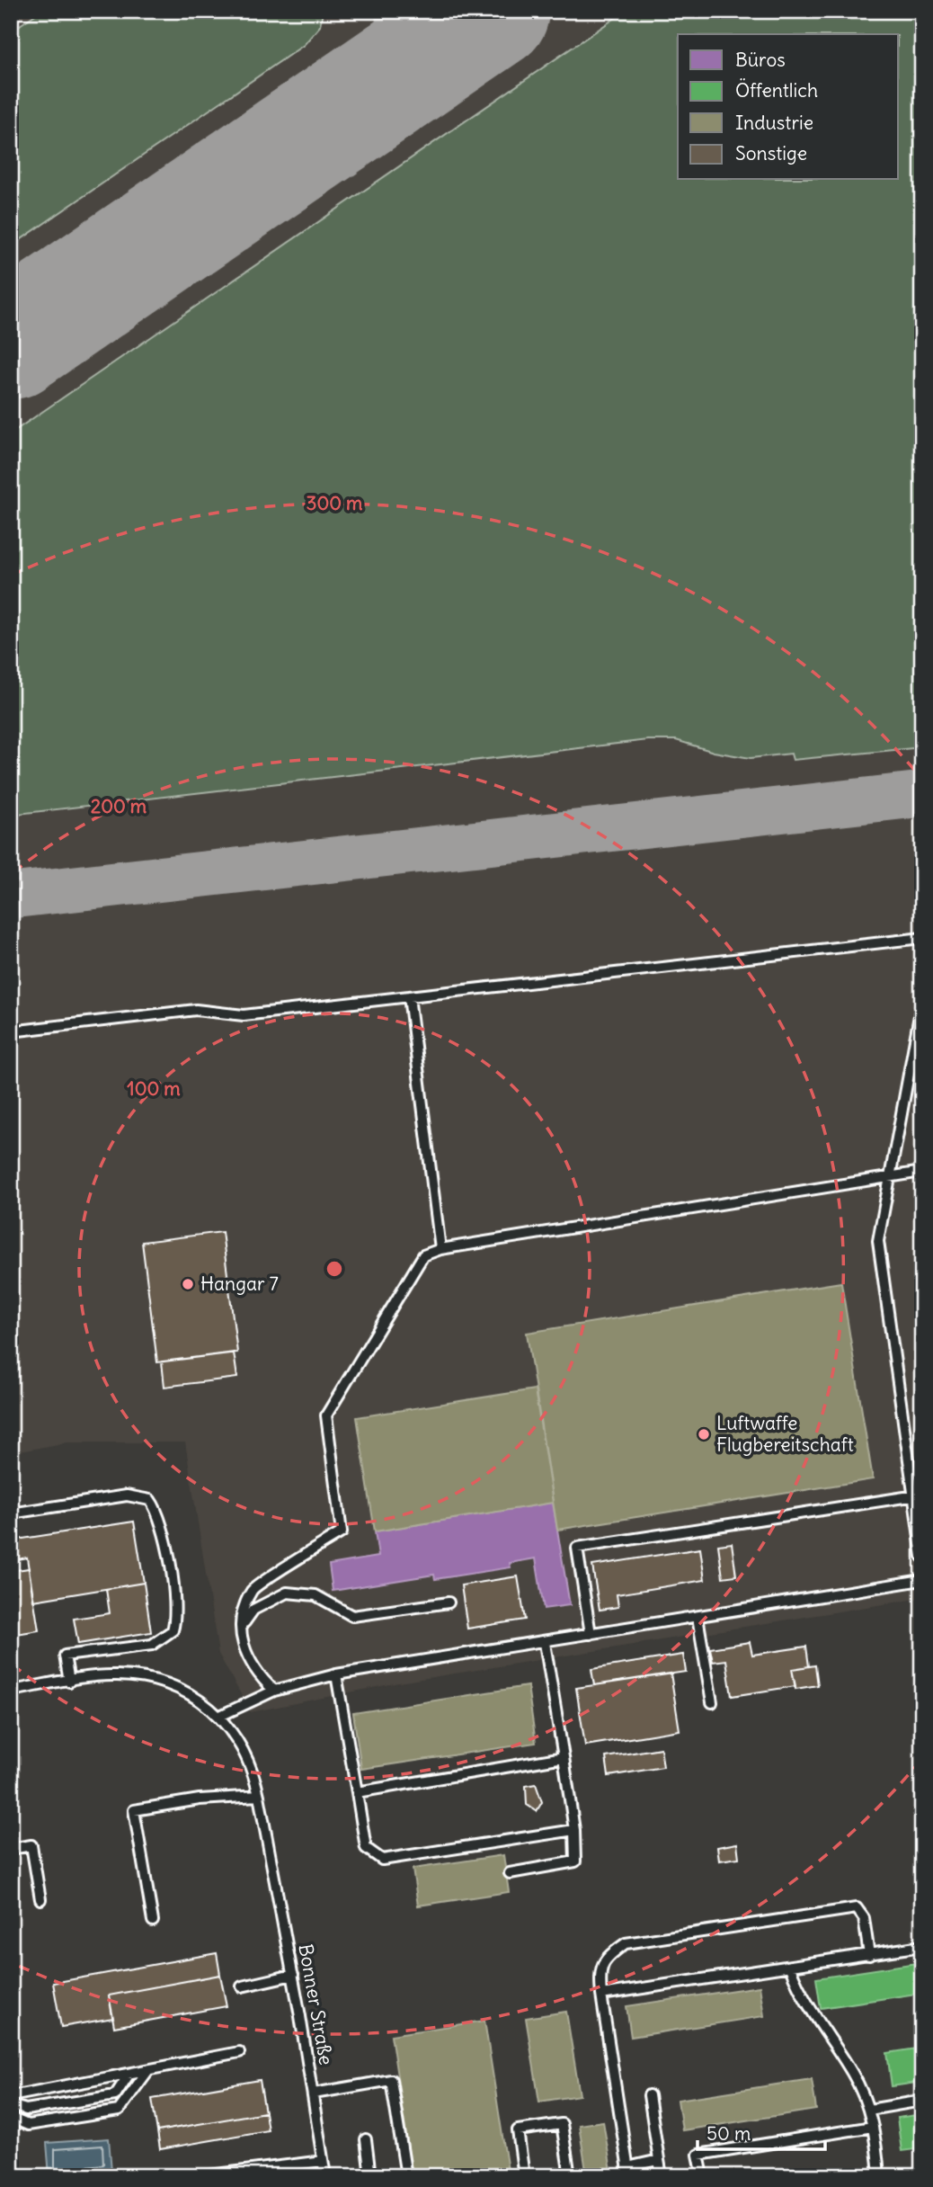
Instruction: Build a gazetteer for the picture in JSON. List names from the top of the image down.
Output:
{
  "streets": {
    "lane": ["Bonner Straße"]
  },
  "places": ["Hangar 7", "Luftwaffe Flugbereitschaft"],
  "legend": [
    "Büros",
    "Öffentlich",
    "Industrie",
    "Sonstige"
  ],
  "scale_bar": "50 m",
  "rings": ["300 m", "200 m", "100 m"]
}
